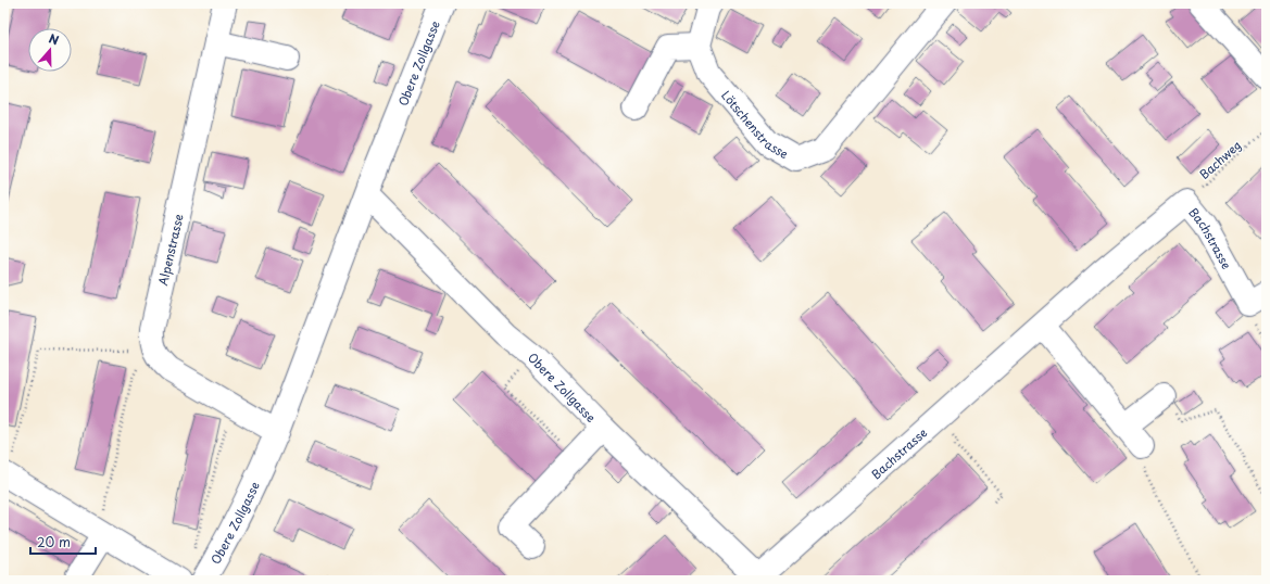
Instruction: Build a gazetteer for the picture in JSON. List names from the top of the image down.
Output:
{
  "streets": {
    "street": [
      "Obere Zollgasse",
      "Lötschenstrasse",
      "Bachstrasse",
      "Alpenstrasse"
    ],
    "path": ["Bachweg"]
  },
  "crossings": [
    ["Obere Zollgasse", "Bachstrasse"],
    ["Bachweg", "Bachstrasse"]
  ],
  "scale_bar": "20 m",
  "north": "top"
}
